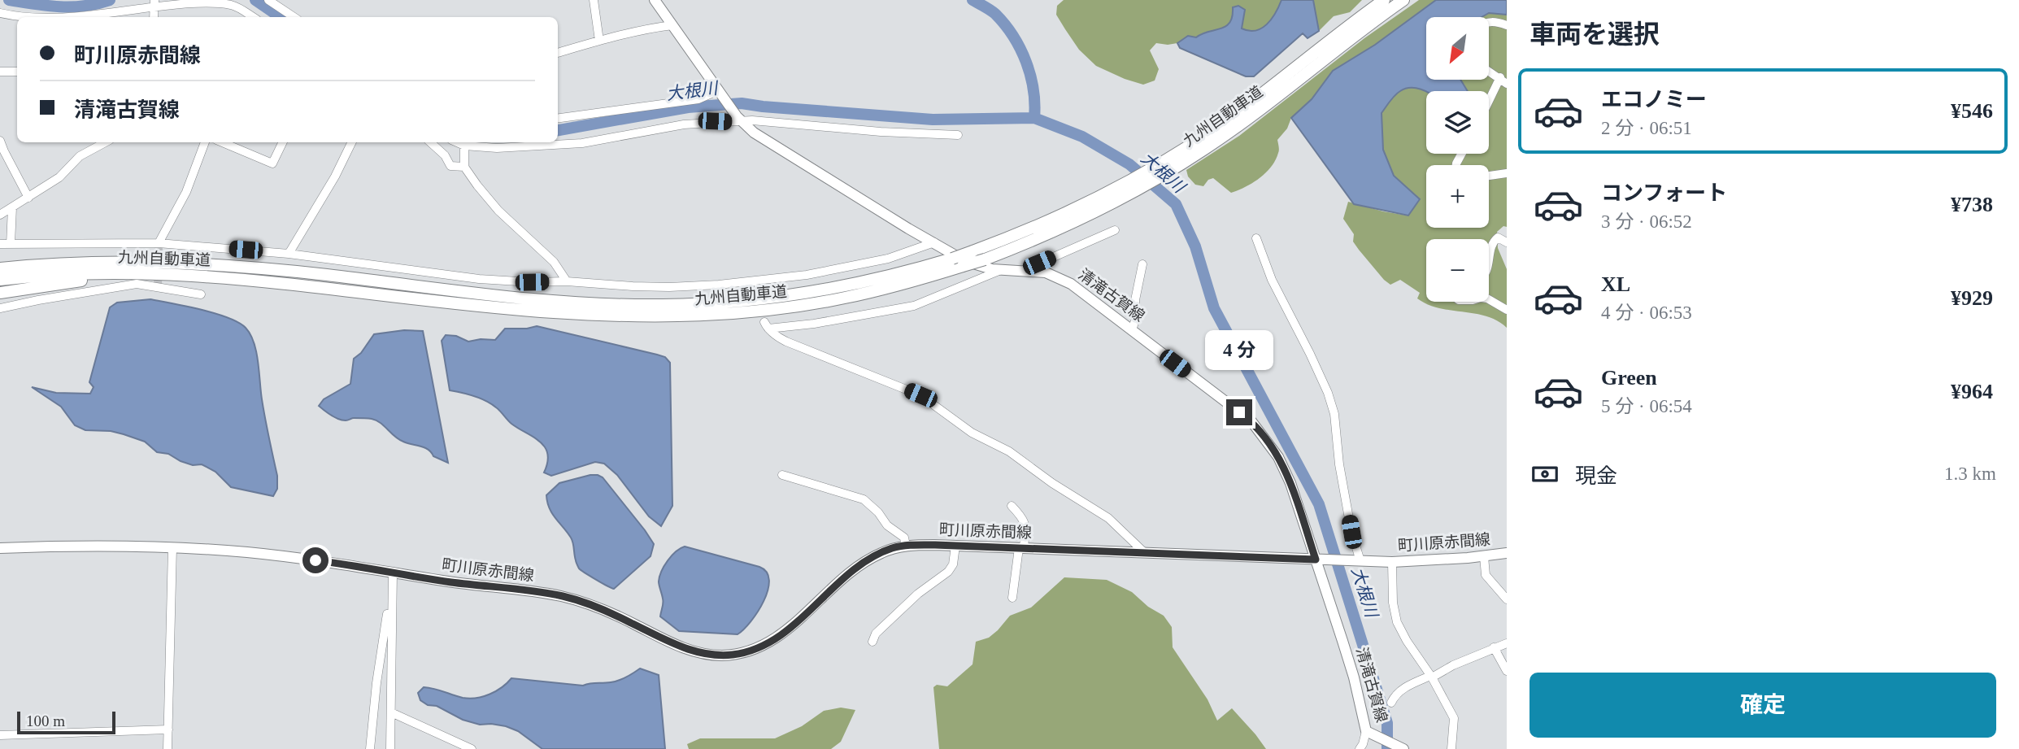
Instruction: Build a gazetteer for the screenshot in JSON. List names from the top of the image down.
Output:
{
  "streets": {
    "highway": ["九州自動車道"],
    "main road": ["清滝古賀線", "町川原赤間線"]
  },
  "crossings": [
    ["清滝古賀線", "町川原赤間線"]
  ],
  "water": ["大根川"],
  "scale_bar": "100 m",
  "north": "bottom left",
  "page": {
    "heading": "車両を選択",
    "map_buttons": ["+", "−"],
    "banner": ["町川原赤間線", "清滝古賀線"],
    "list": [
      {
        "name": "エコノミー",
        "note": "2 分 · 06:51",
        "value": "¥546"
      },
      {
        "name": "コンフォート",
        "note": "3 分 · 06:52",
        "value": "¥738"
      },
      {
        "name": "XL",
        "note": "4 分 · 06:53",
        "value": "¥929"
      },
      {
        "name": "Green",
        "note": "5 分 · 06:54",
        "value": "¥964"
      }
    ],
    "bubble": "4 分",
    "pay": ["現金", "1.3 km"],
    "buttons": "確定",
    "scale": "100 m"
  }
}
